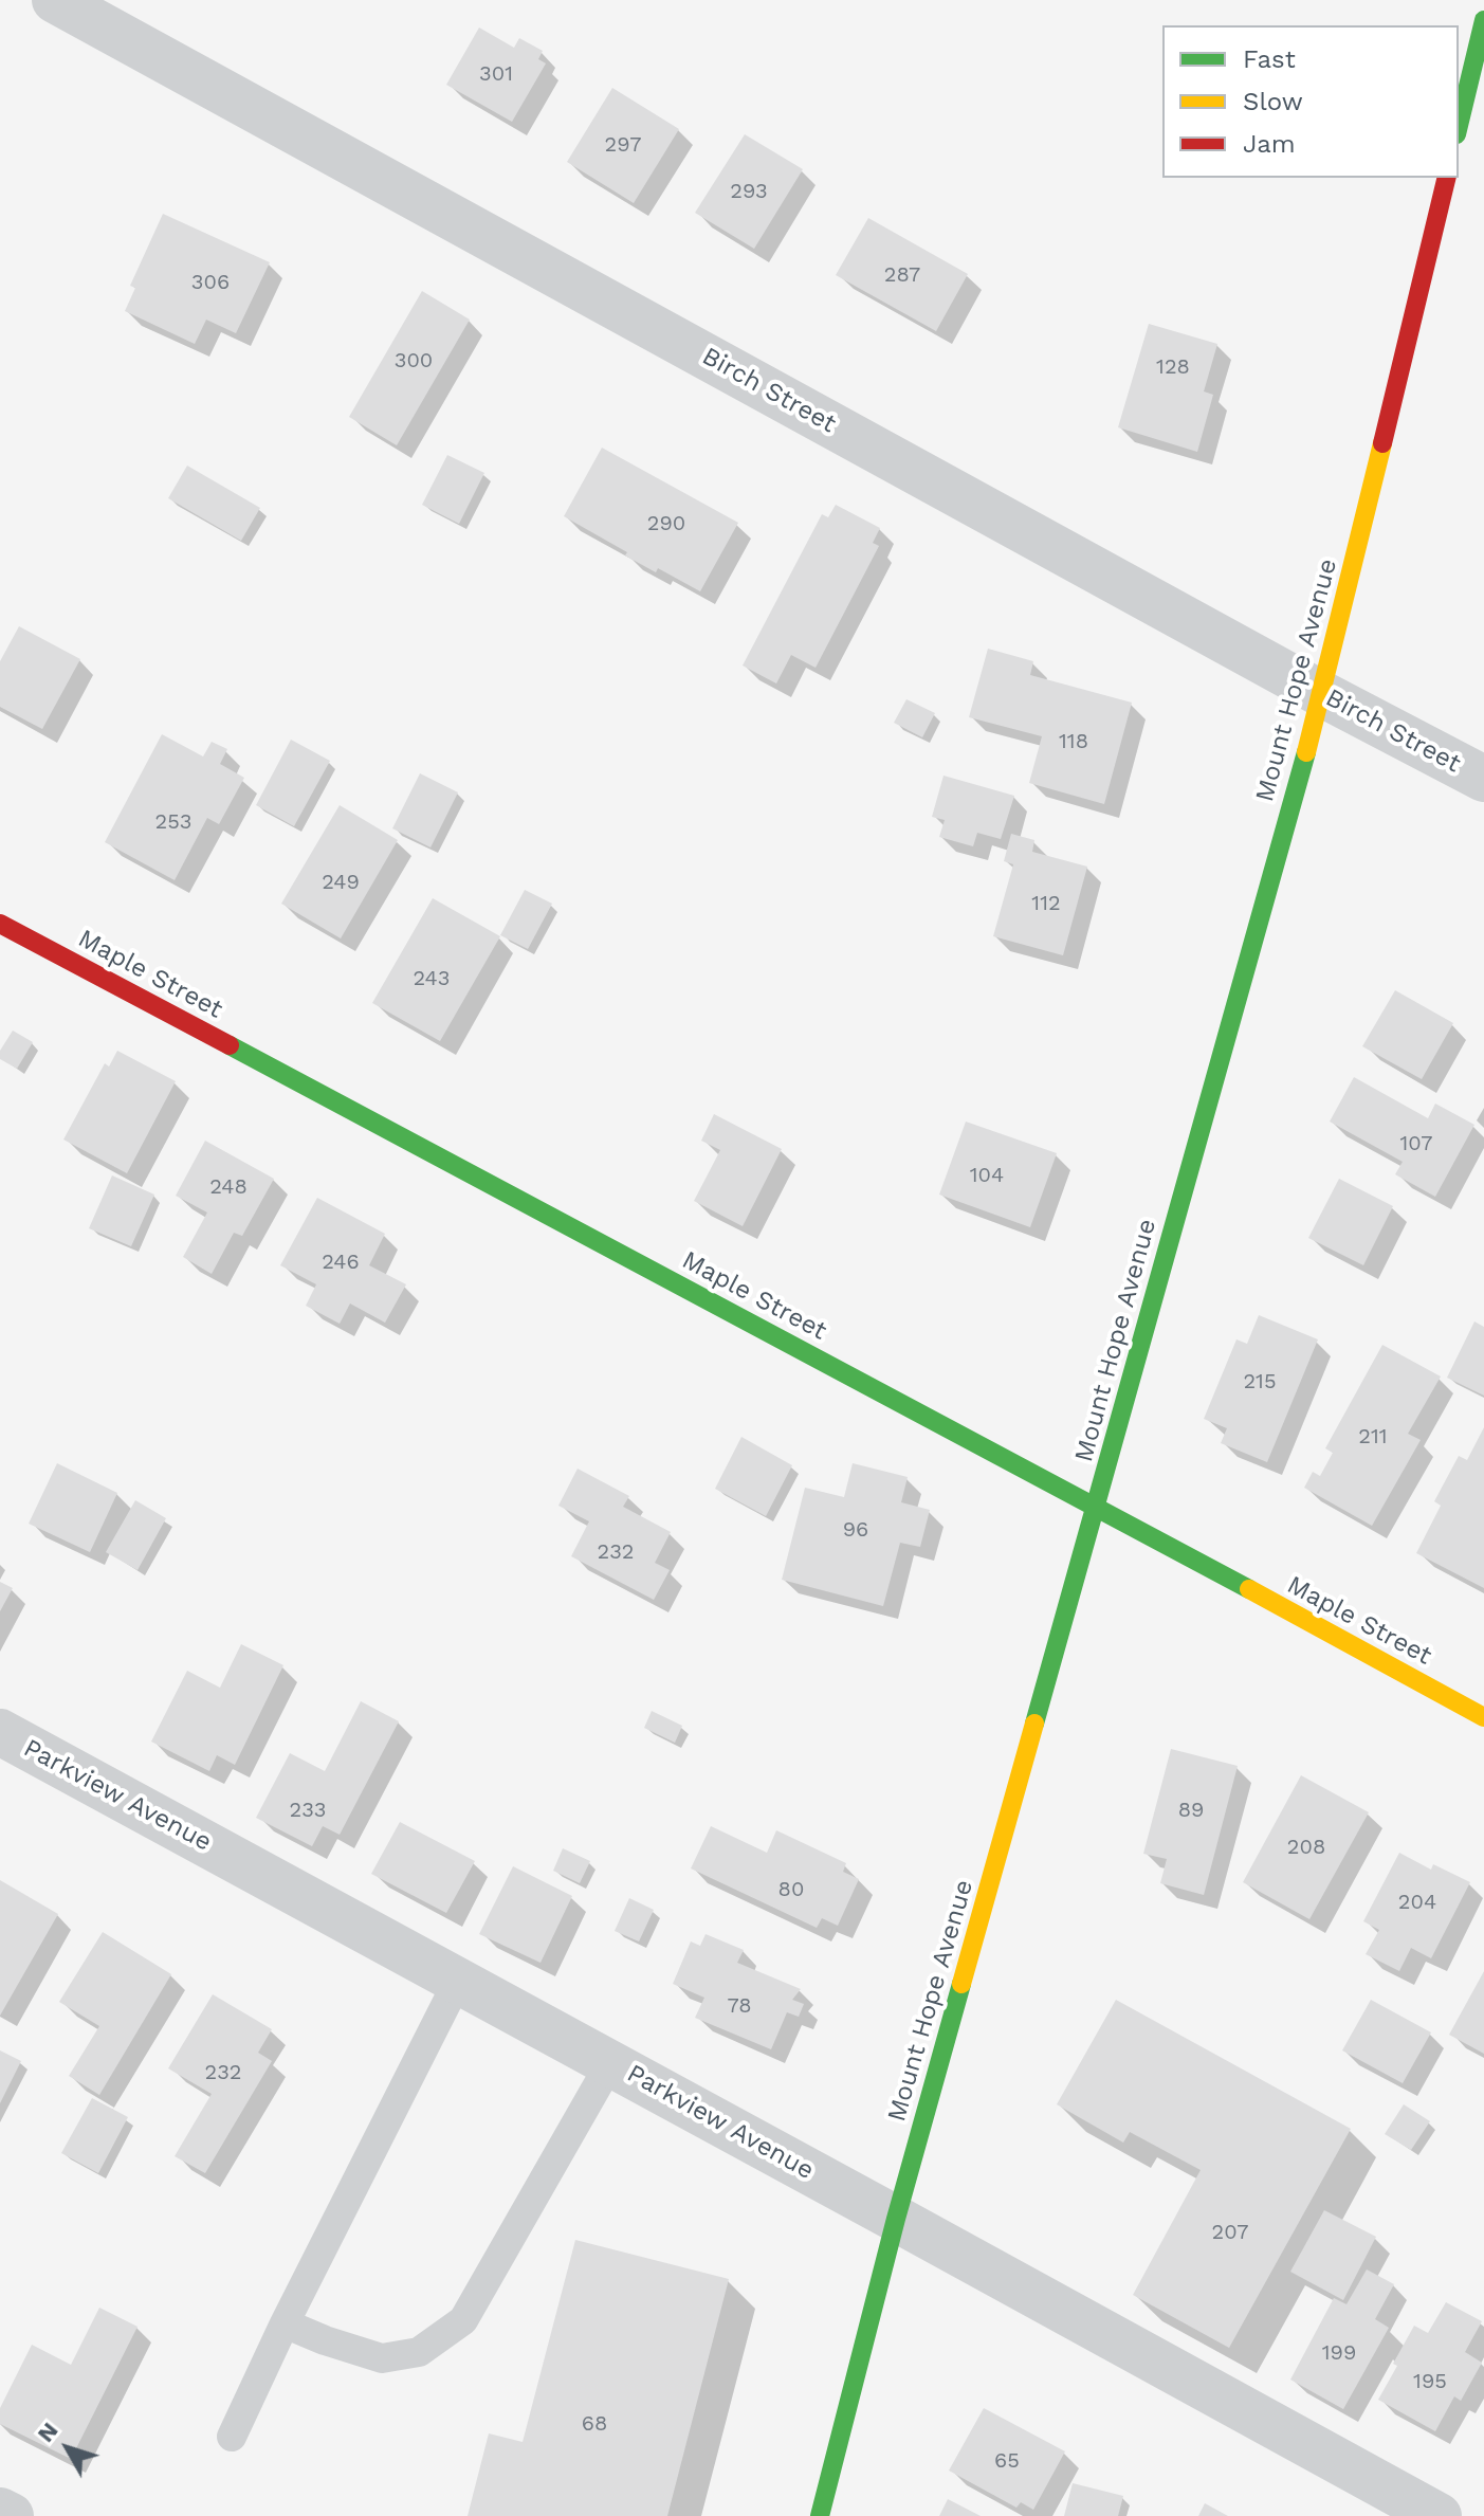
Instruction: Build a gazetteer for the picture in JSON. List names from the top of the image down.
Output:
{
  "streets": {
    "street": [
      "Birch Street",
      "Mount Hope Avenue",
      "Maple Street",
      "Parkview Avenue"
    ]
  },
  "crossings": [
    ["Birch Street", "Mount Hope Avenue"],
    ["Mount Hope Avenue", "Maple Street"],
    ["Mount Hope Avenue", "Parkview Avenue"]
  ],
  "house_numbers": [
    "301",
    "297",
    "293",
    "287",
    "306",
    "300",
    "128",
    "290",
    "118",
    "253",
    "249",
    "112",
    "243",
    "107",
    "104",
    "248",
    "246",
    "215",
    "211",
    "96",
    "232",
    "233",
    "89",
    "208",
    "80",
    "204",
    "78",
    "232",
    "207",
    "199",
    "195",
    "68",
    "65"
  ],
  "legend": ["Fast", "Slow", "Jam"],
  "north": "top left"
}
